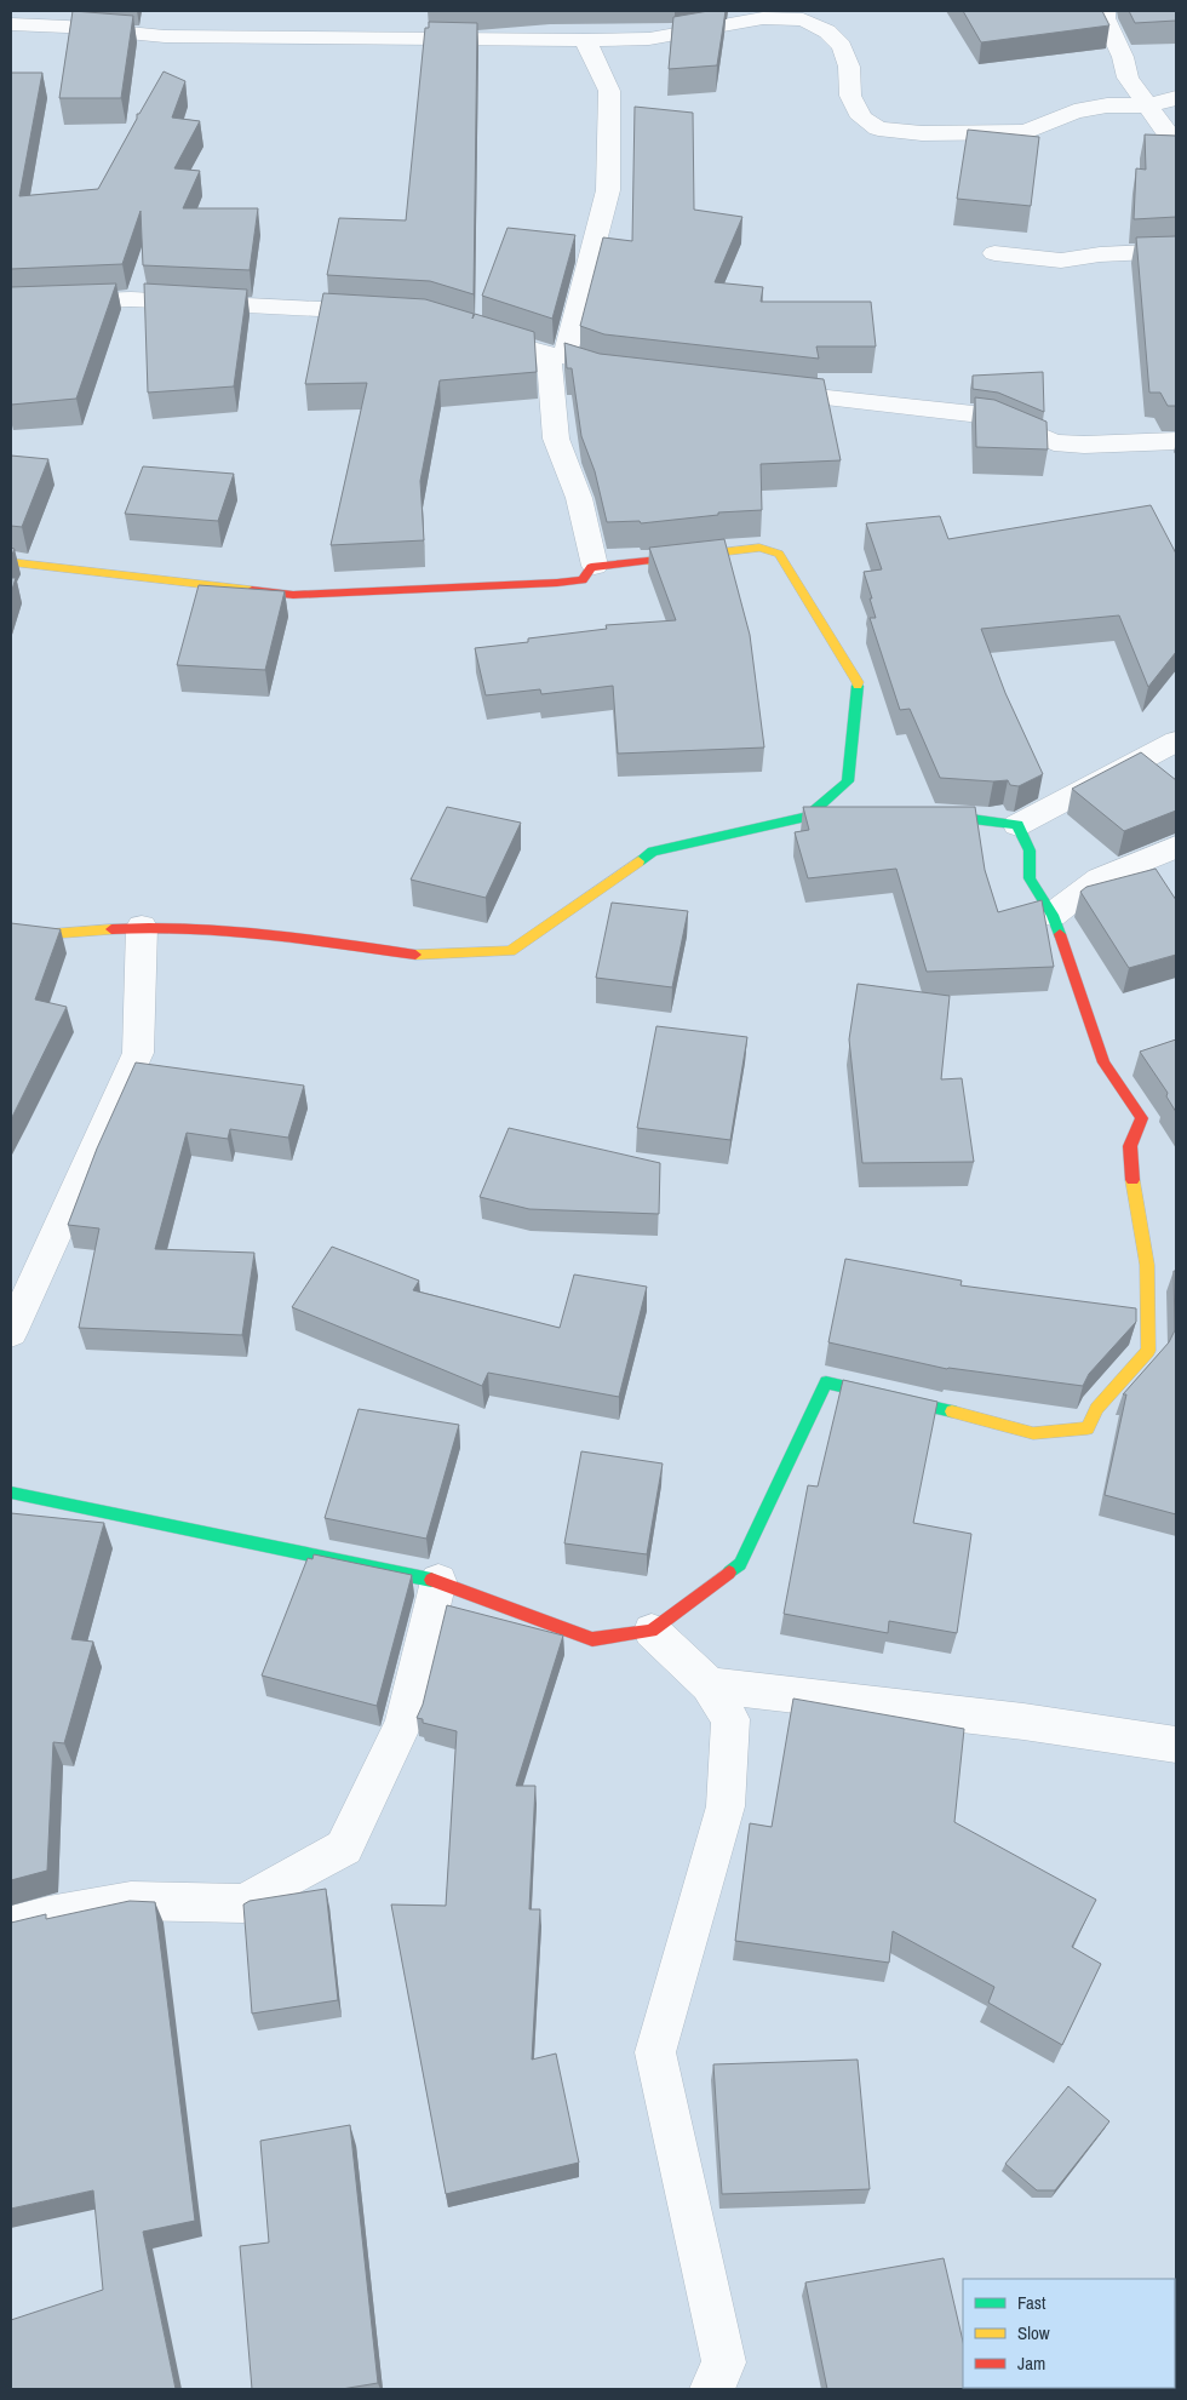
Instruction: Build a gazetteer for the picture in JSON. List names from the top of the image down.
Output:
{
  "legend": ["Fast", "Slow", "Jam"]
}
